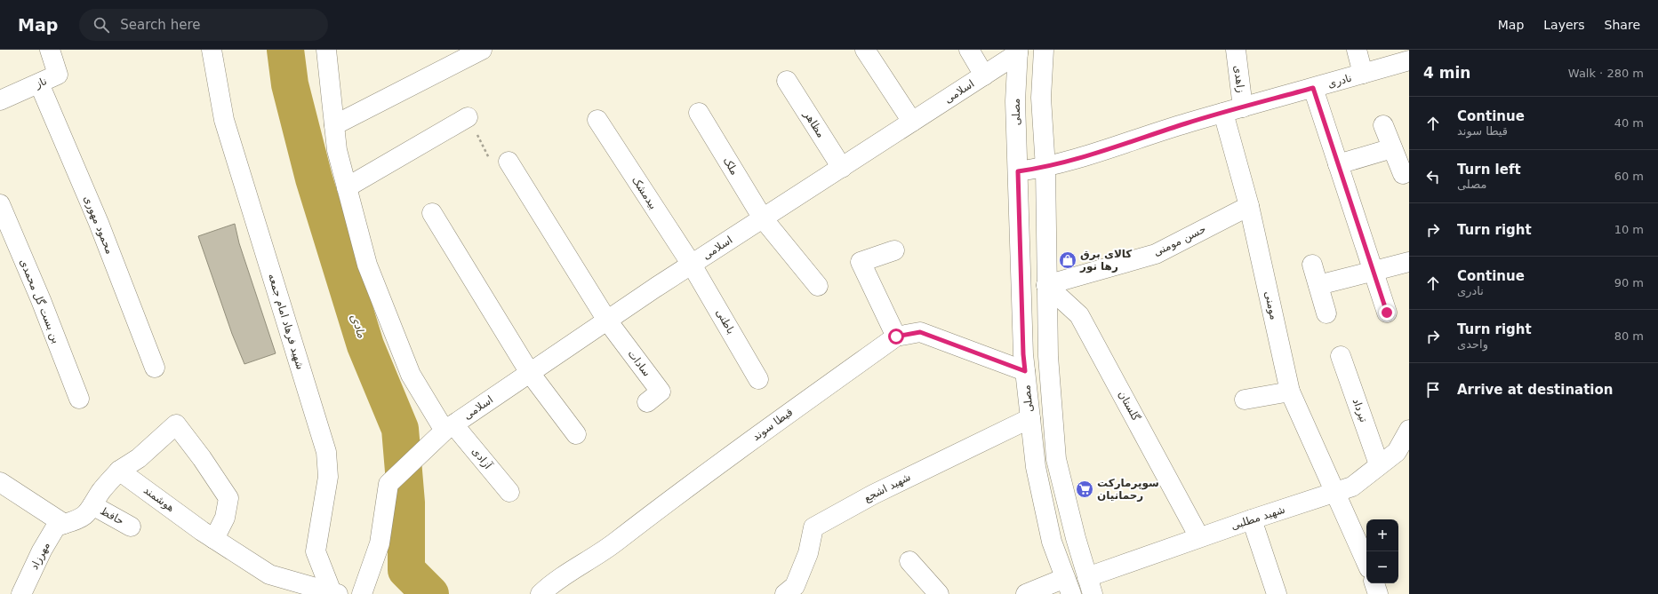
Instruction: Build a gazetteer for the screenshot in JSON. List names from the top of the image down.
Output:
{
  "streets": {
    "street": [
      "زاهدی",
      "نادری",
      "ناز",
      "اسلامی",
      "مصلی",
      "مظاهر",
      "ملک",
      "بیدمشک",
      "محمود مهوری",
      "حسن مومنی",
      "بن بست گل محمدی",
      "مومنی",
      "شهید فرهاد امام جمعه",
      "باطنی",
      "سادات",
      "گلستان",
      "تیرداد",
      "قیطا سوند",
      "آزادی",
      "شهید اشجع",
      "هوشمند",
      "حافظ",
      "شهید مطلبی",
      "مهرزاد"
    ]
  },
  "crossings": [
    ["زاهدی", "نادری"],
    ["نادری", "مصلی"],
    ["نادری", "مومنی"],
    ["ناز", "محمود مهوری"],
    ["اسلامی", "مصلی"],
    ["اسلامی", "مظاهر"],
    ["اسلامی", "ملک"],
    ["اسلامی", "بیدمشک"],
    ["اسلامی", "باطنی"],
    ["اسلامی", "سادات"],
    ["اسلامی", "آزادی"],
    ["مصلی", "قیطا سوند"],
    ["مصلی", "شهید اشجع"],
    ["بیدمشک", "باطنی"],
    ["حسن مومنی", "مومنی"],
    ["حسن مومنی", "گلستان"],
    ["مومنی", "شهید مطلبی"],
    ["شهید فرهاد امام جمعه", "هوشمند"],
    ["گلستان", "شهید مطلبی"],
    ["تیرداد", "شهید مطلبی"]
  ],
  "water": ["مادی"],
  "places": {
    "shop": ["کالای برق رها نور"],
    "supermarket": ["سوپرمارکت رحمانیان"]
  },
  "page": {
    "header": "Map",
    "search": "Search here",
    "nav": ["Map", "Layers", "Share"],
    "heading": ["4 min", "Walk · 280 m"],
    "list": [
      ["Continue", "قیطا سوند", "40 m"],
      ["Turn left", "مصلی", "60 m"],
      ["Turn right", "10 m"],
      ["Continue", "نادری", "90 m"],
      ["Turn right", "واحدی", "80 m"],
      "Arrive at destination"
    ],
    "map_buttons": ["+", "−"]
  }
}
